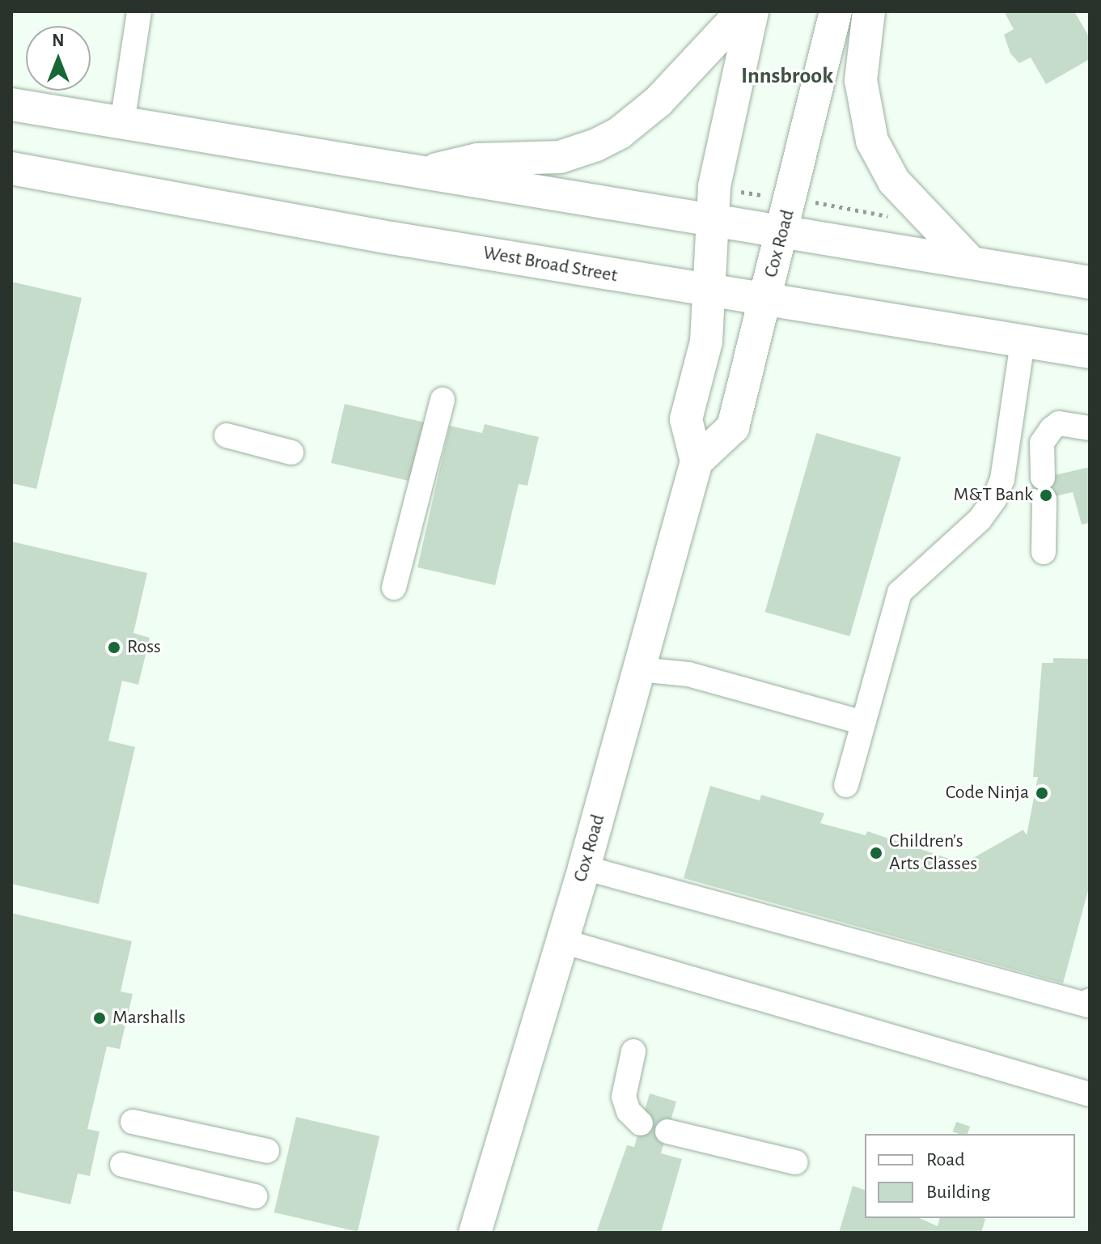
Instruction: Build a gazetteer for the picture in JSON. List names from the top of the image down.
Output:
{
  "streets": {
    "main road": ["Cox Road", "West Broad Street"]
  },
  "crossings": [
    ["Cox Road", "West Broad Street"]
  ],
  "districts": ["Innsbrook"],
  "places": [
    "M&T Bank",
    "Ross",
    "Code Ninja",
    "Children’s Arts Classes",
    "Marshalls"
  ],
  "legend": ["Road", "Building"],
  "north": "top"
}
